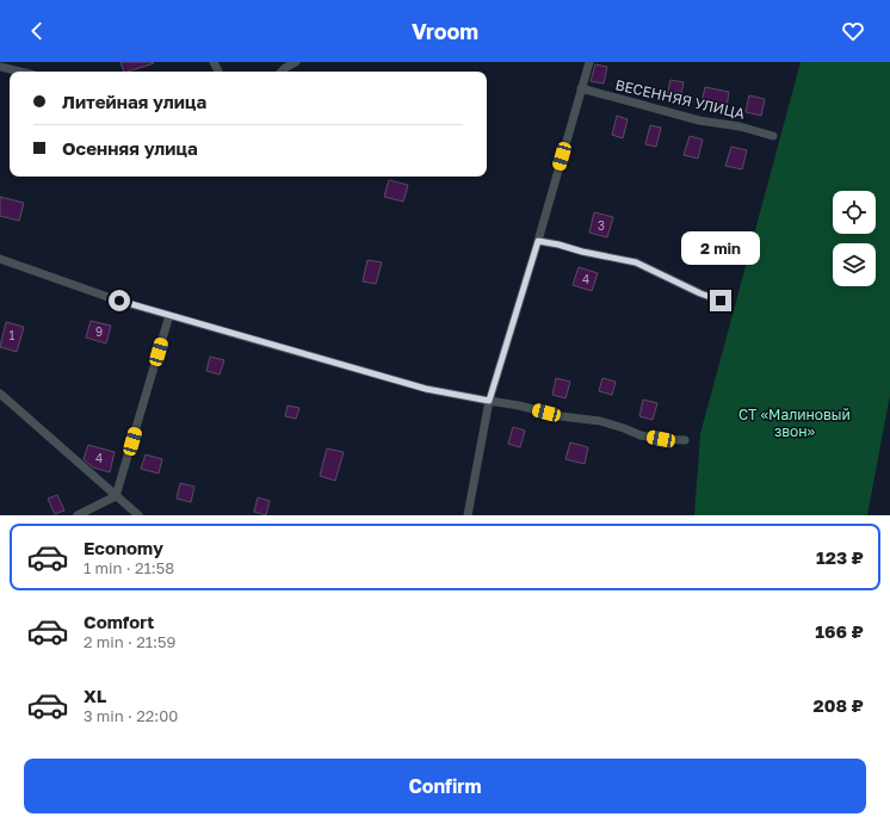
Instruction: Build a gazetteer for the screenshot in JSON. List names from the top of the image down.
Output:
{
  "streets": {
    "street": ["ВЕСЕННЯЯ УЛИЦА"]
  },
  "parks": ["СТ «Малиновый звон»"],
  "house_numbers": [
    "3",
    "4",
    "9",
    "1",
    "4"
  ],
  "page": {
    "header": "Vroom",
    "banner": ["Литейная улица", "Осенняя улица"],
    "bubble": "2 min",
    "list": [
      {
        "name": "Economy",
        "note": "1 min · 21:58",
        "value": "123 ₽"
      },
      {
        "name": "Comfort",
        "note": "2 min · 21:59",
        "value": "166 ₽"
      },
      {
        "name": "XL",
        "note": "3 min · 22:00",
        "value": "208 ₽"
      }
    ],
    "buttons": "Confirm"
  }
}
